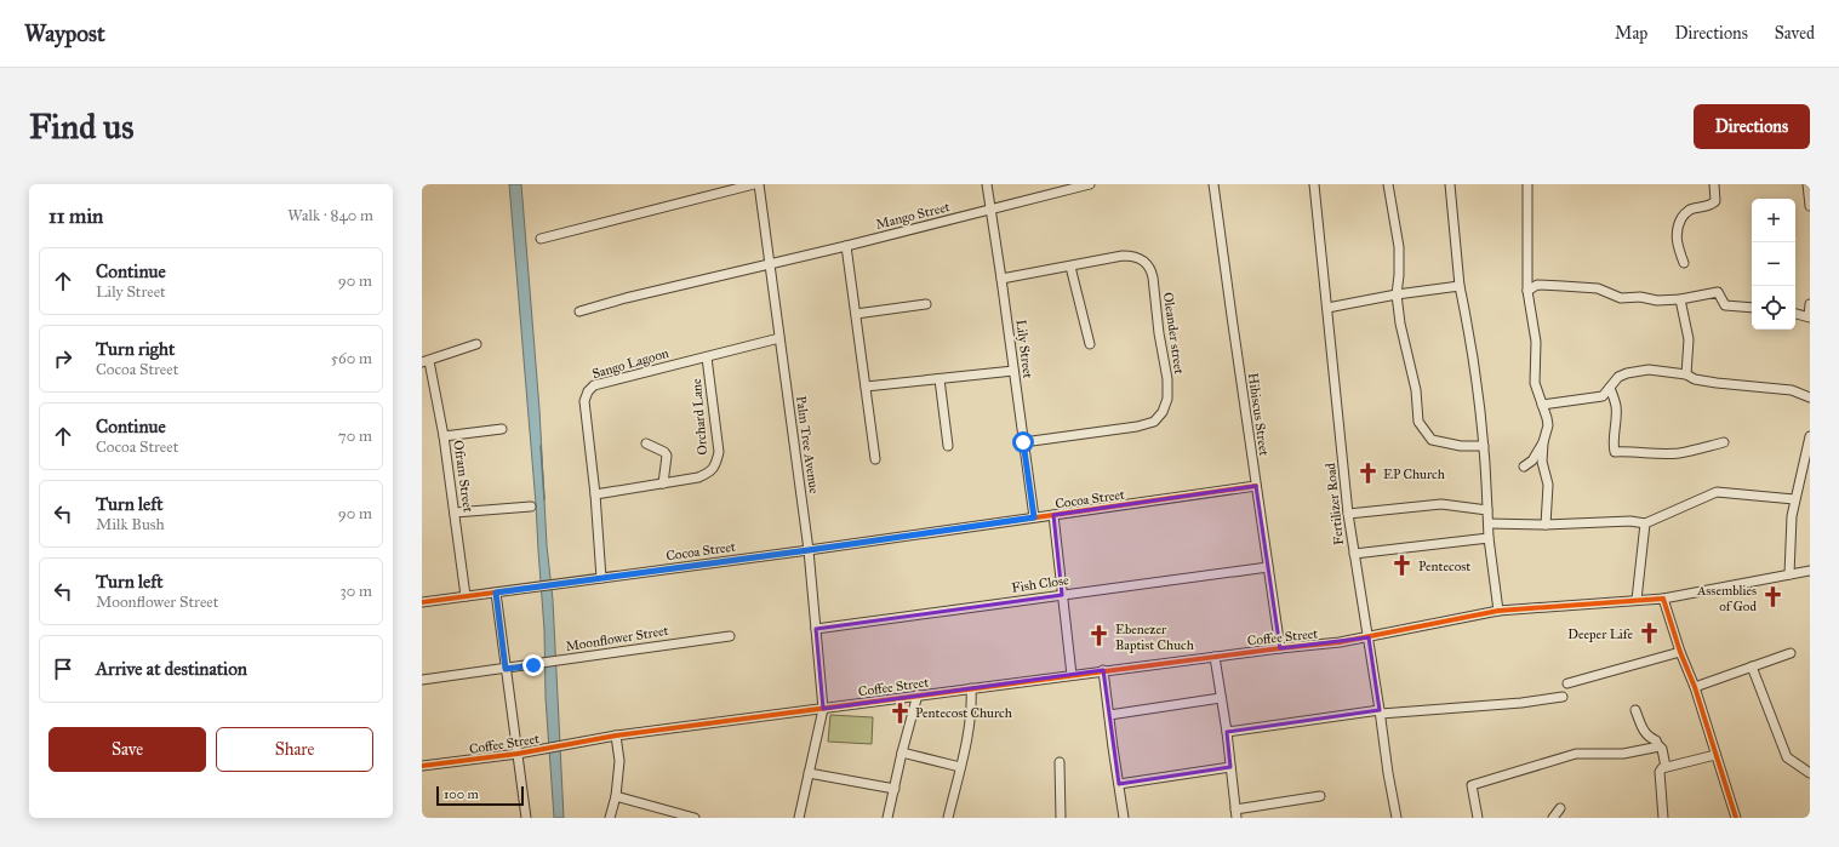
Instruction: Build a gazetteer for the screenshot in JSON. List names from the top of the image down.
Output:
{
  "streets": {
    "street": [
      "Mango Street",
      "Oleander street",
      "Lily Street",
      "Sango Lagoon",
      "Hibiscus Street",
      "Orchard Lane",
      "Palm Tree Avenue",
      "Ofram Street",
      "Cocoa Street",
      "Fertilizer Road",
      "Fish Close",
      "Coffee Street",
      "Moonflower Street"
    ]
  },
  "crossings": [
    ["Mango Street", "Lily Street"],
    ["Mango Street", "Palm Tree Avenue"],
    ["Oleander street", "Lily Street"],
    ["Lily Street", "Cocoa Street"],
    ["Sango Lagoon", "Orchard Lane"],
    ["Sango Lagoon", "Palm Tree Avenue"],
    ["Sango Lagoon", "Cocoa Street"],
    ["Hibiscus Street", "Cocoa Street"],
    ["Hibiscus Street", "Fish Close"],
    ["Hibiscus Street", "Coffee Street"],
    ["Palm Tree Avenue", "Cocoa Street"],
    ["Palm Tree Avenue", "Fish Close"],
    ["Palm Tree Avenue", "Coffee Street"],
    ["Fertilizer Road", "Coffee Street"]
  ],
  "places": {
    "church": [
      "EP Church",
      "Pentecost",
      "Assemblies of God",
      "Deeper Life",
      "Ebenezer Baptist Chuch",
      "Pentecost Church"
    ]
  },
  "scale_bar": "100 m",
  "page": {
    "header": "Waypost",
    "nav": ["Map", "Directions", "Saved"],
    "buttons": [
      "Directions",
      ["Save", "Share"]
    ],
    "title": "Find us",
    "heading": ["11 min", "Walk · 840 m"],
    "map_buttons": ["+", "−"],
    "list": [
      ["Continue", "Lily Street", "90 m"],
      ["Turn right", "Cocoa Street", "560 m"],
      ["Continue", "Cocoa Street", "70 m"],
      ["Turn left", "Milk Bush", "90 m"],
      ["Turn left", "Moonflower Street", "30 m"],
      "Arrive at destination"
    ],
    "scale": "100 m"
  }
}
